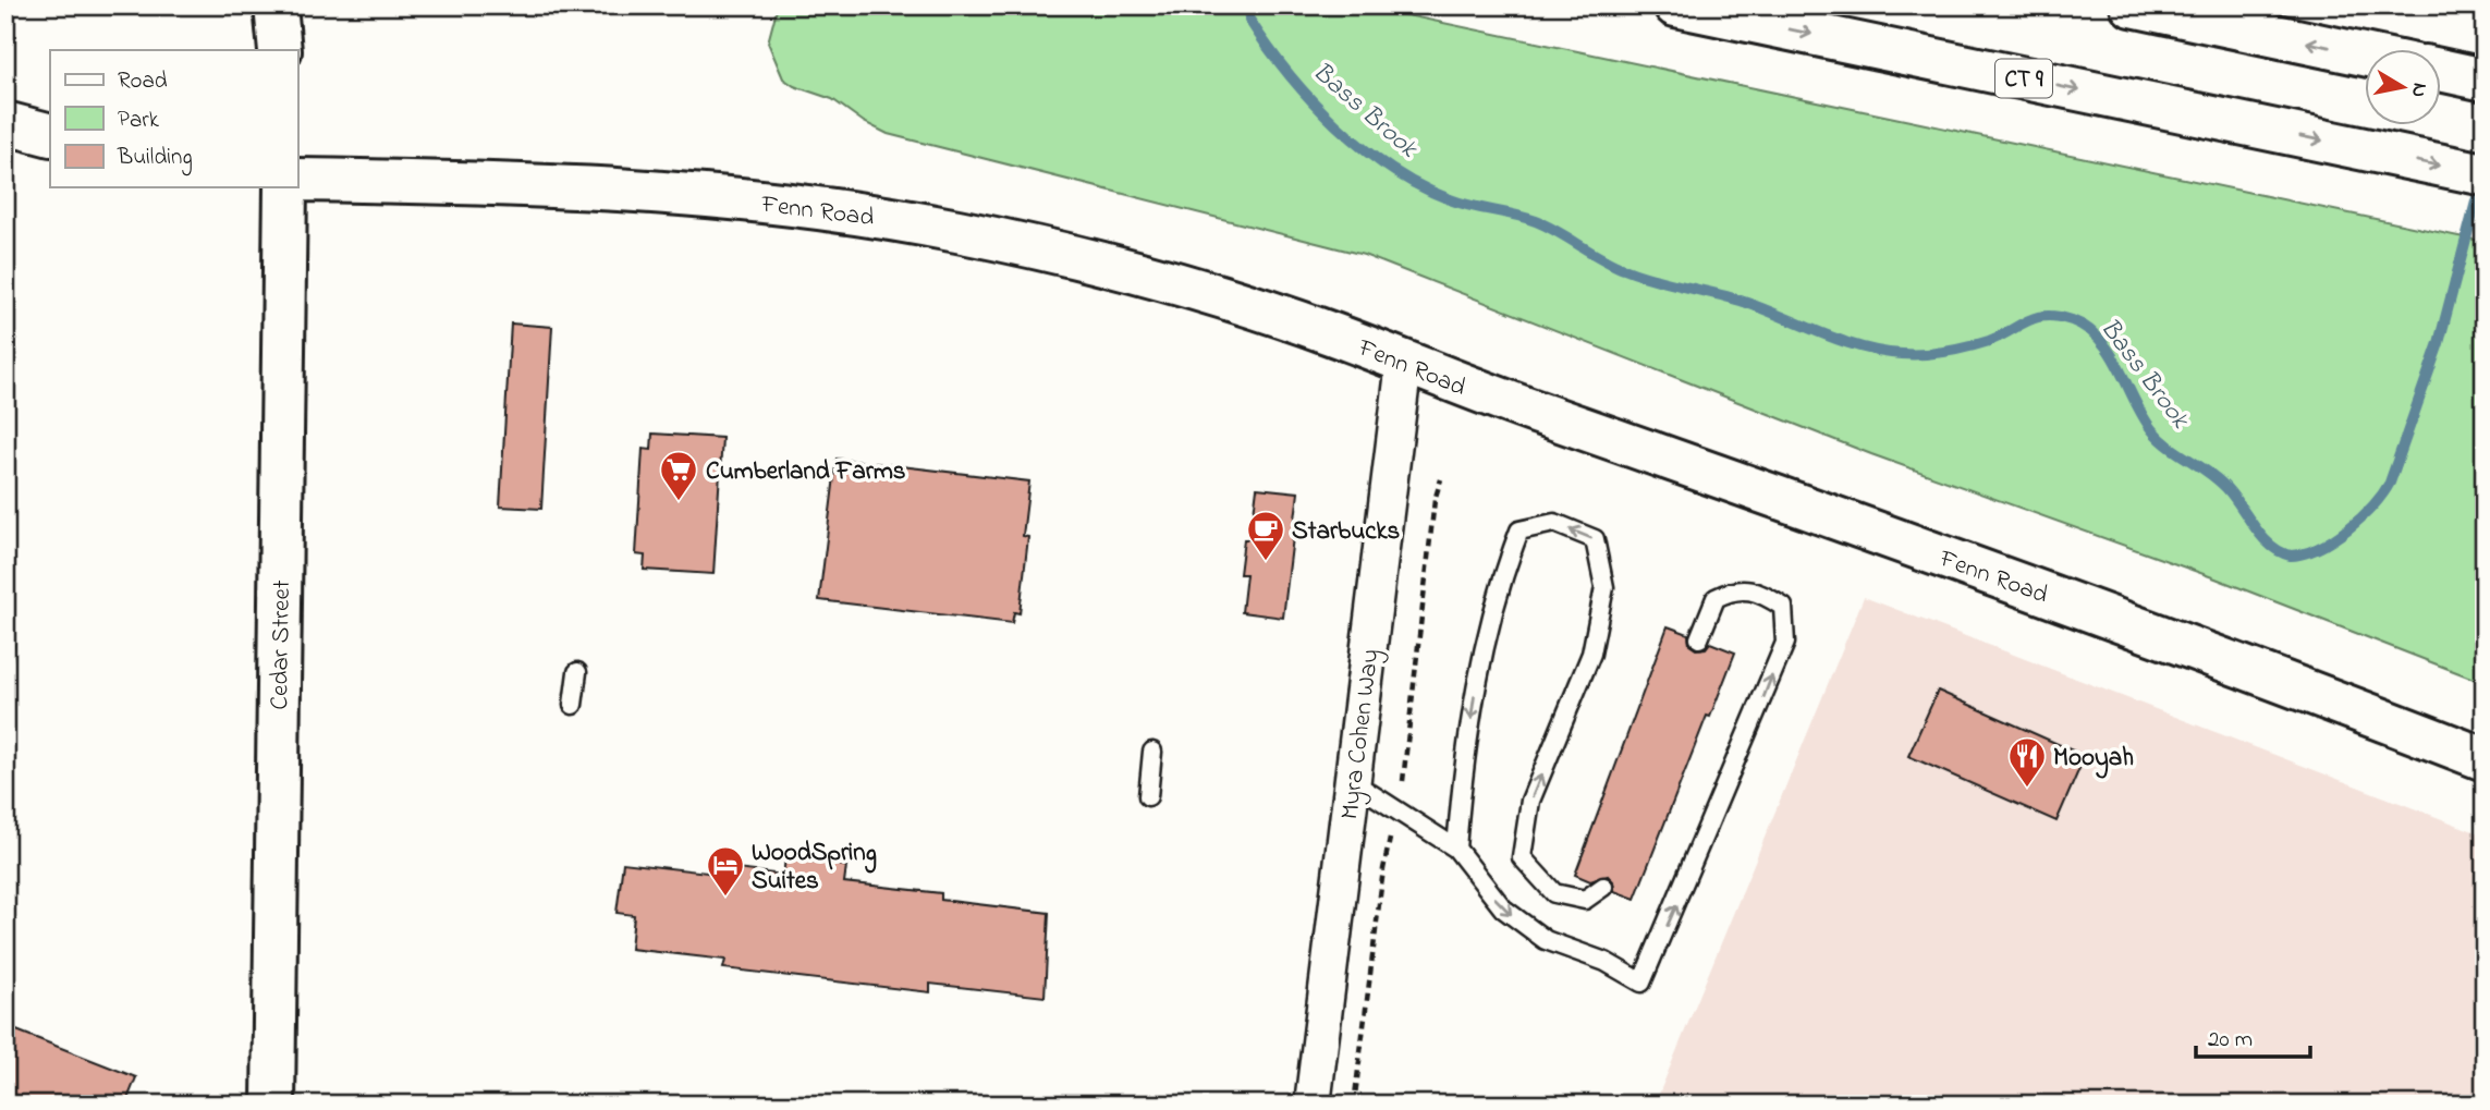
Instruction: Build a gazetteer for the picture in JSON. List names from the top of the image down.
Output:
{
  "streets": {
    "main road": ["CT 9", "Fenn Road", "Cedar Street"],
    "street": ["Myra Cohen Way"]
  },
  "crossings": [
    ["Fenn Road", "Myra Cohen Way"]
  ],
  "water": ["Bass Brook"],
  "places": {
    "supermarket": ["Cumberland Farms"],
    "cafe": ["Starbucks"],
    "restaurant": ["Mooyah"],
    "hotel": ["WoodSpring Suites"]
  },
  "legend": ["Road", "Park", "Building"],
  "scale_bar": "20 m",
  "north": "right"
}
